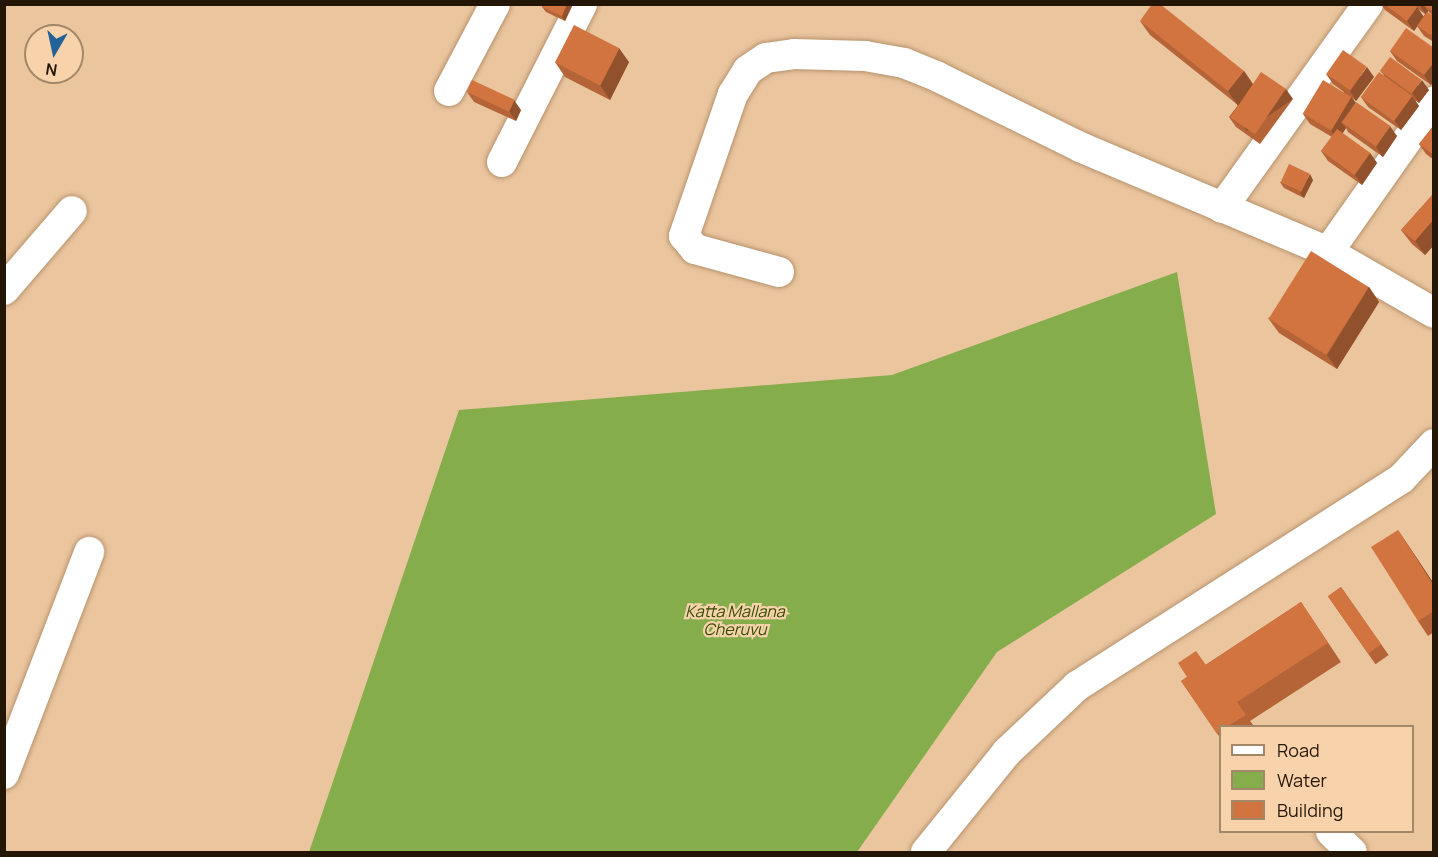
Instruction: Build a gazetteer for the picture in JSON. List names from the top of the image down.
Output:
{
  "water": ["Katta Mallana Cheruvu"],
  "legend": ["Road", "Water", "Building"],
  "north": "bottom"
}
